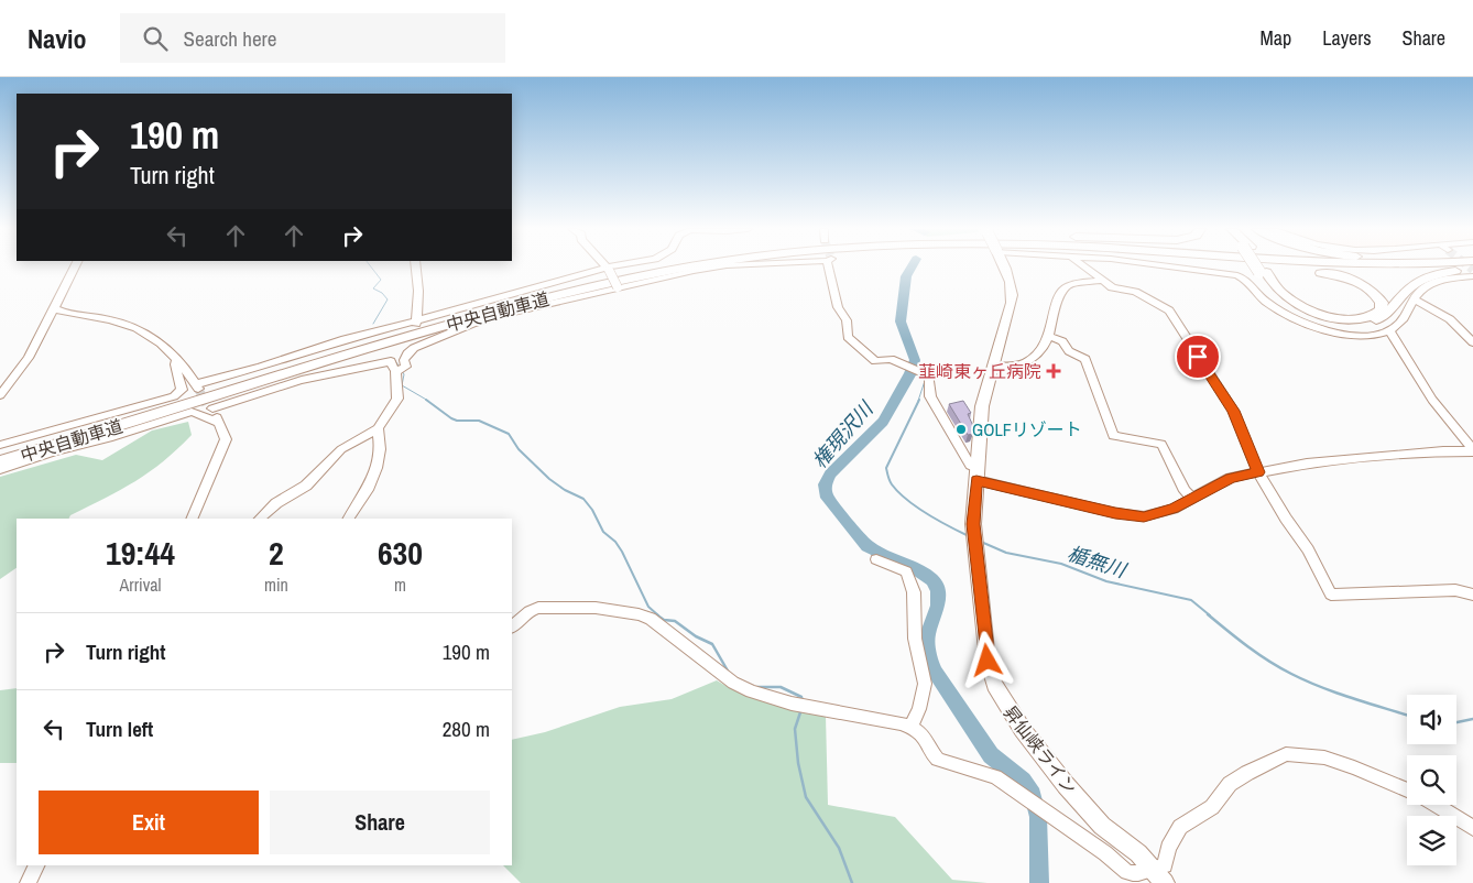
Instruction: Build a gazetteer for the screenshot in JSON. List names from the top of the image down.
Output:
{
  "streets": {
    "highway": ["中央自動車道"],
    "main road": ["昇仙峡ライン"]
  },
  "water": ["権現沢川", "楯無川"],
  "places": {
    "health": ["韮崎東ヶ丘病院"],
    "other": ["GOLFリゾート"]
  },
  "page": {
    "header": "Navio",
    "search": "Search here",
    "nav": ["Map", "Layers", "Share"],
    "turn": ["190 m", "Turn right"],
    "eta": [
      "19:44",
      "Arrival",
      "2",
      "min",
      "630",
      "m"
    ],
    "list": [
      {
        "name": "Turn right",
        "value": "190 m"
      },
      {
        "name": "Turn left",
        "value": "280 m"
      }
    ],
    "buttons": ["Exit", "Share"]
  }
}
